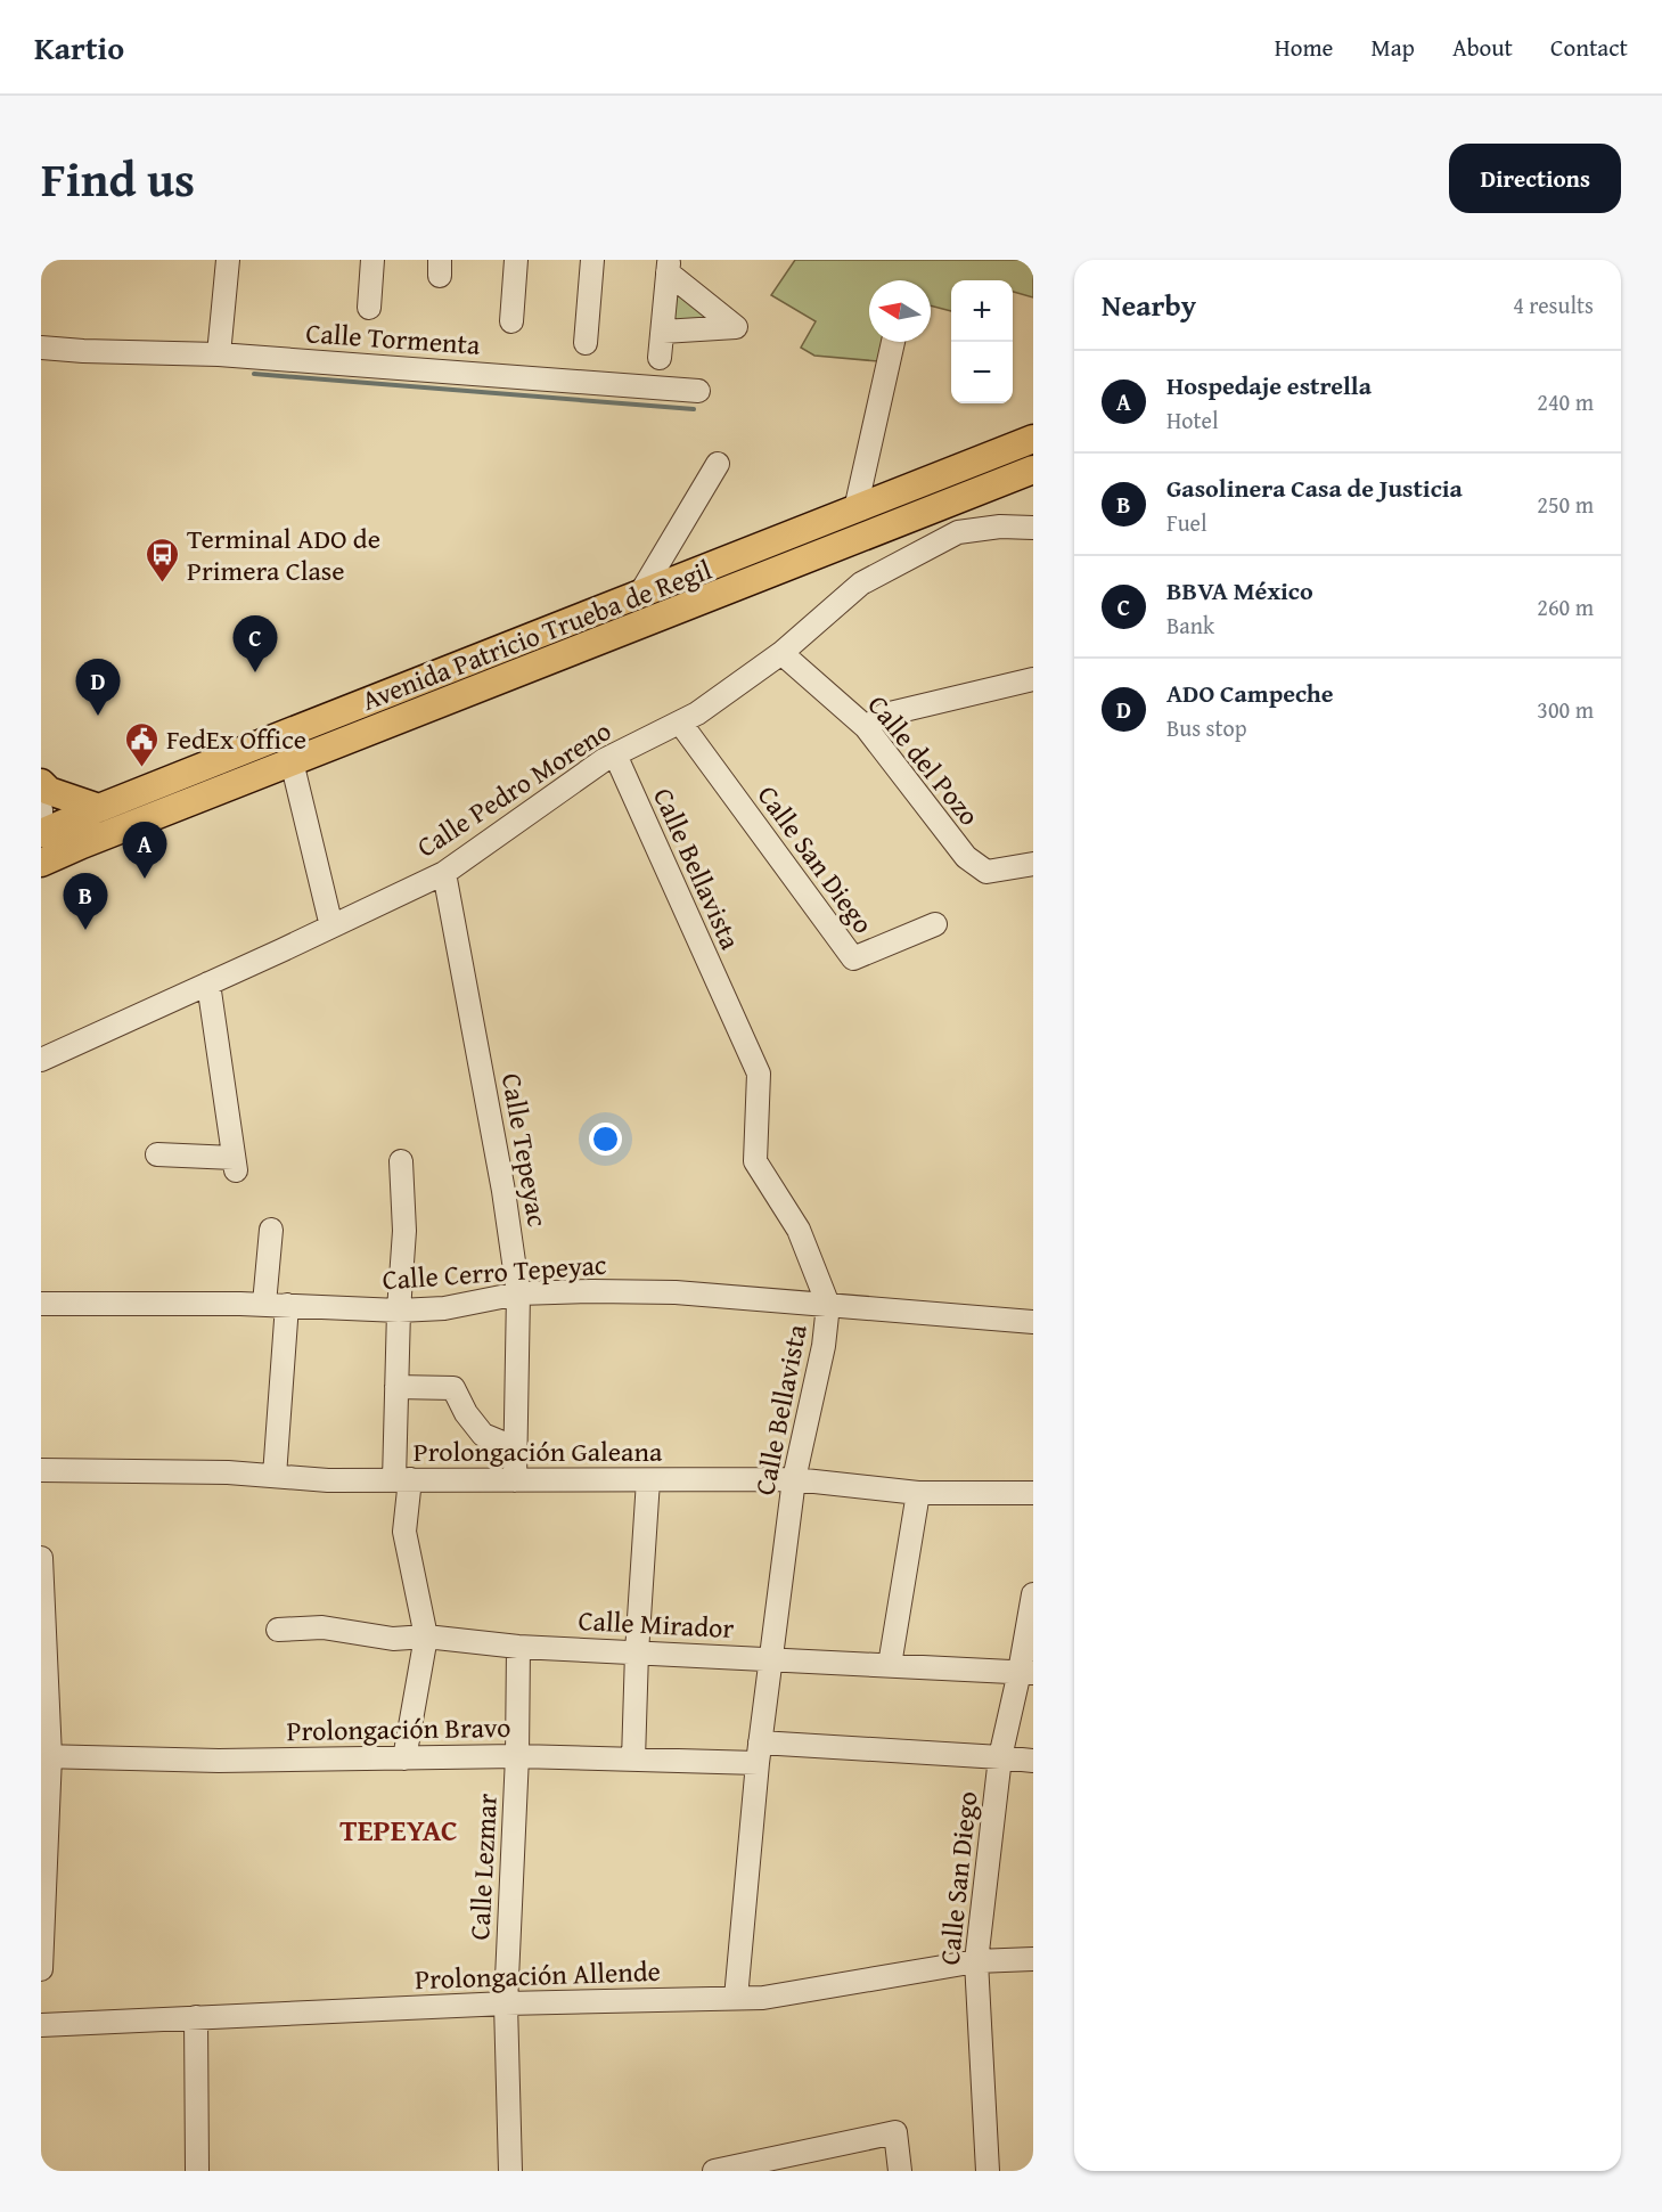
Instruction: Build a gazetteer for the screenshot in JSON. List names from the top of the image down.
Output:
{
  "streets": {
    "main road": ["Avenida Patricio Trueba de Regil"],
    "street": [
      "Calle Tormenta",
      "Calle del Pozo",
      "Calle Pedro Moreno",
      "Calle San Diego",
      "Calle Bellavista",
      "Calle Tepeyac",
      "Calle Cerro Tepeyac",
      "Prolongación Galeana",
      "Calle Mirador",
      "Prolongación Bravo",
      "Calle Lezmar",
      "Prolongación Allende"
    ]
  },
  "crossings": [
    ["Calle del Pozo", "Calle Pedro Moreno"],
    ["Calle Pedro Moreno", "Calle San Diego"],
    ["Calle Pedro Moreno", "Calle Bellavista"],
    ["Calle Pedro Moreno", "Calle Tepeyac"],
    ["Calle San Diego", "Calle Mirador"],
    ["Calle San Diego", "Prolongación Allende"],
    ["Calle Bellavista", "Calle Cerro Tepeyac"],
    ["Calle Bellavista", "Prolongación Galeana"],
    ["Calle Bellavista", "Calle Mirador"],
    ["Calle Bellavista", "Prolongación Bravo"],
    ["Calle Bellavista", "Prolongación Allende"],
    ["Calle Tepeyac", "Calle Cerro Tepeyac"],
    ["Calle Tepeyac", "Prolongación Galeana"],
    ["Calle Mirador", "Calle Lezmar"],
    ["Prolongación Bravo", "Calle Lezmar"],
    ["Calle Lezmar", "Prolongación Allende"]
  ],
  "districts": ["TEPEYAC"],
  "places": {
    "bus stop": ["Terminal ADO de Primera Clase"],
    "public building": ["FedEx Office"]
  },
  "north": "left",
  "page": {
    "header": "Kartio",
    "nav": [
      "Home",
      "Map",
      "About",
      "Contact"
    ],
    "title": "Find us",
    "buttons": "Directions",
    "heading": ["Nearby", "4 results"],
    "map_buttons": ["+", "−"],
    "list": [
      {
        "mark": "A",
        "name": "Hospedaje estrella",
        "note": "Hotel",
        "value": "240 m"
      },
      {
        "mark": "B",
        "name": "Gasolinera Casa de Justicia",
        "note": "Fuel",
        "value": "250 m"
      },
      {
        "mark": "C",
        "name": "BBVA México",
        "note": "Bank",
        "value": "260 m"
      },
      {
        "mark": "D",
        "name": "ADO Campeche",
        "note": "Bus stop",
        "value": "300 m"
      }
    ],
    "pins": [
      "C",
      "D",
      "A",
      "B"
    ]
  }
}
